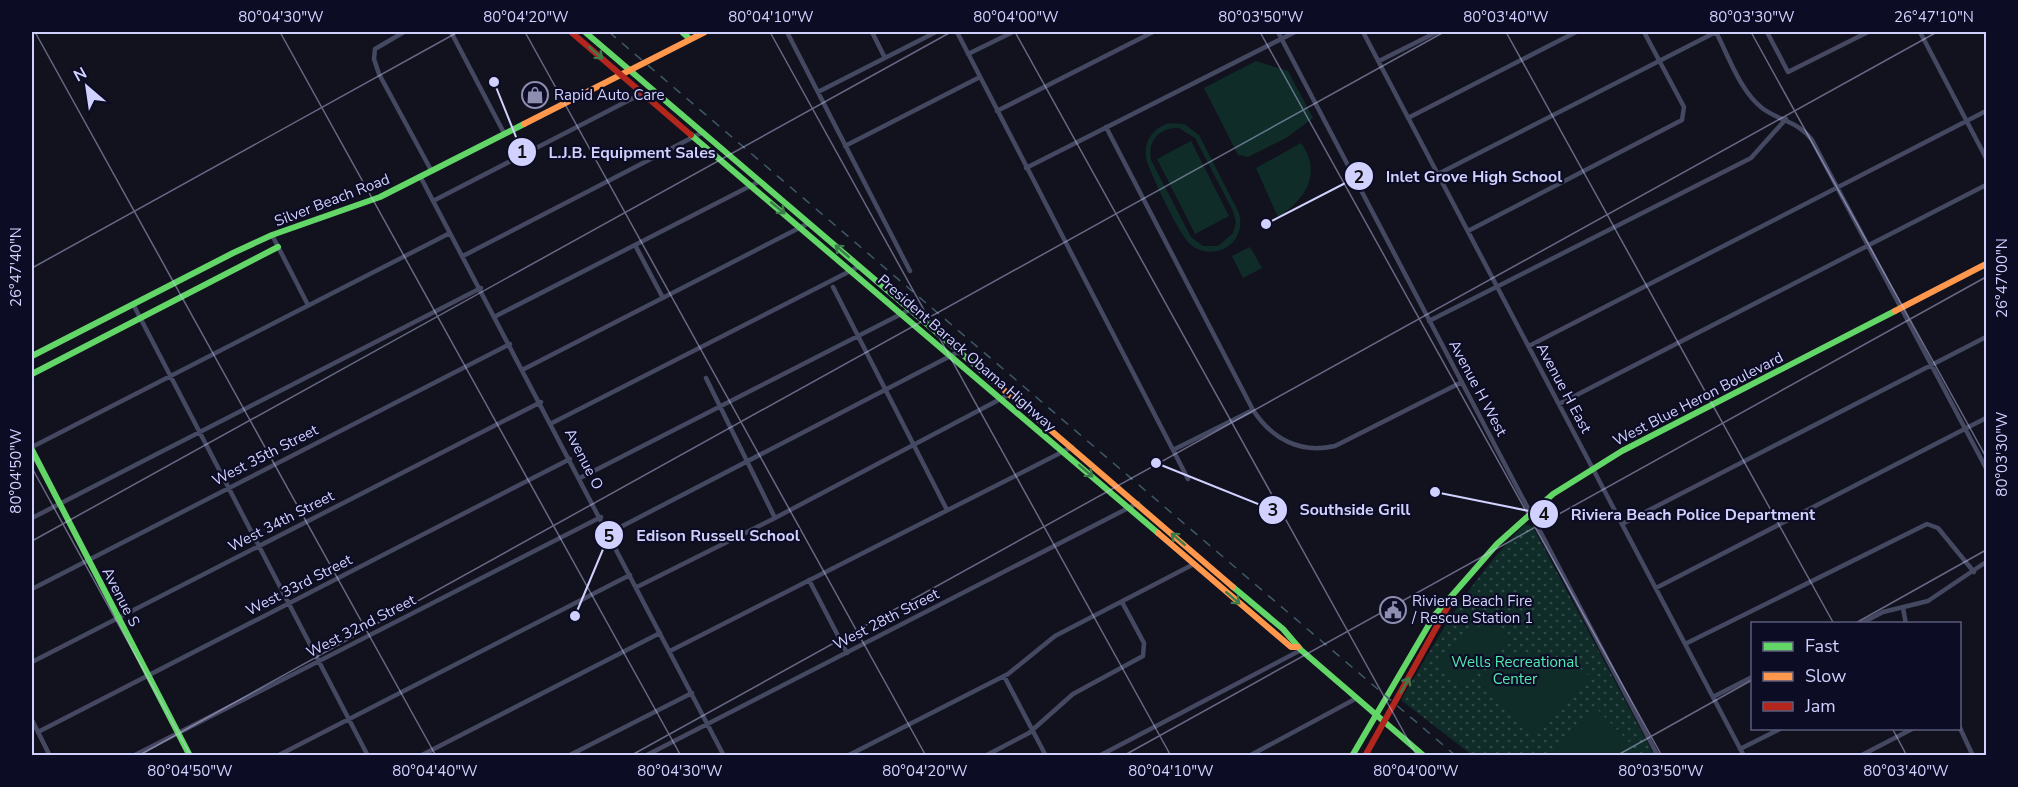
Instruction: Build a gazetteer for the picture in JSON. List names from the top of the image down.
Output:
{
  "streets": {
    "main road": [
      "Silver Beach Road",
      "President Barack Obama Highway",
      "West Blue Heron Boulevard",
      "Avenue S"
    ],
    "street": [
      "Avenue H West",
      "Avenue H East",
      "West 35th Street",
      "Avenue O",
      "West 34th Street",
      "West 33rd Street",
      "West 28th Street",
      "West 32nd Street"
    ]
  },
  "crossings": [
    ["Silver Beach Road", "President Barack Obama Highway"],
    ["Silver Beach Road", "Avenue O"],
    ["President Barack Obama Highway", "West Blue Heron Boulevard"],
    ["President Barack Obama Highway", "West 28th Street"],
    ["Avenue H West", "West Blue Heron Boulevard"],
    ["Avenue H East", "West Blue Heron Boulevard"],
    ["West 35th Street", "Avenue O"],
    ["West 35th Street", "Avenue S"],
    ["Avenue O", "West 34th Street"],
    ["Avenue O", "West 33rd Street"],
    ["Avenue O", "West 28th Street"],
    ["Avenue O", "West 32nd Street"],
    ["West 34th Street", "Avenue S"],
    ["West 33rd Street", "Avenue S"],
    ["Avenue S", "West 32nd Street"]
  ],
  "parks": ["Wells Recreational Center"],
  "places": {
    "other": [
      "L.J.B. Equipment Sales",
      "Inlet Grove High School",
      "Southside Grill",
      "Riviera Beach Police Department",
      "Edison Russell School"
    ],
    "shop": ["Rapid Auto Care"],
    "public building": ["Riviera Beach Fire / Rescue Station 1"]
  },
  "legend": ["Fast", "Slow", "Jam"],
  "north": "top left",
  "coordinates": [
    "80°04'30\"W",
    "80°04'20\"W",
    "80°04'10\"W",
    "80°04'00\"W",
    "80°03'50\"W",
    "80°03'40\"W",
    "80°03'30\"W",
    "26°47'10\"N",
    "26°47'40\"N",
    "26°47'00\"N",
    "80°04'50\"W",
    "80°04'40\"W"
  ]
}
